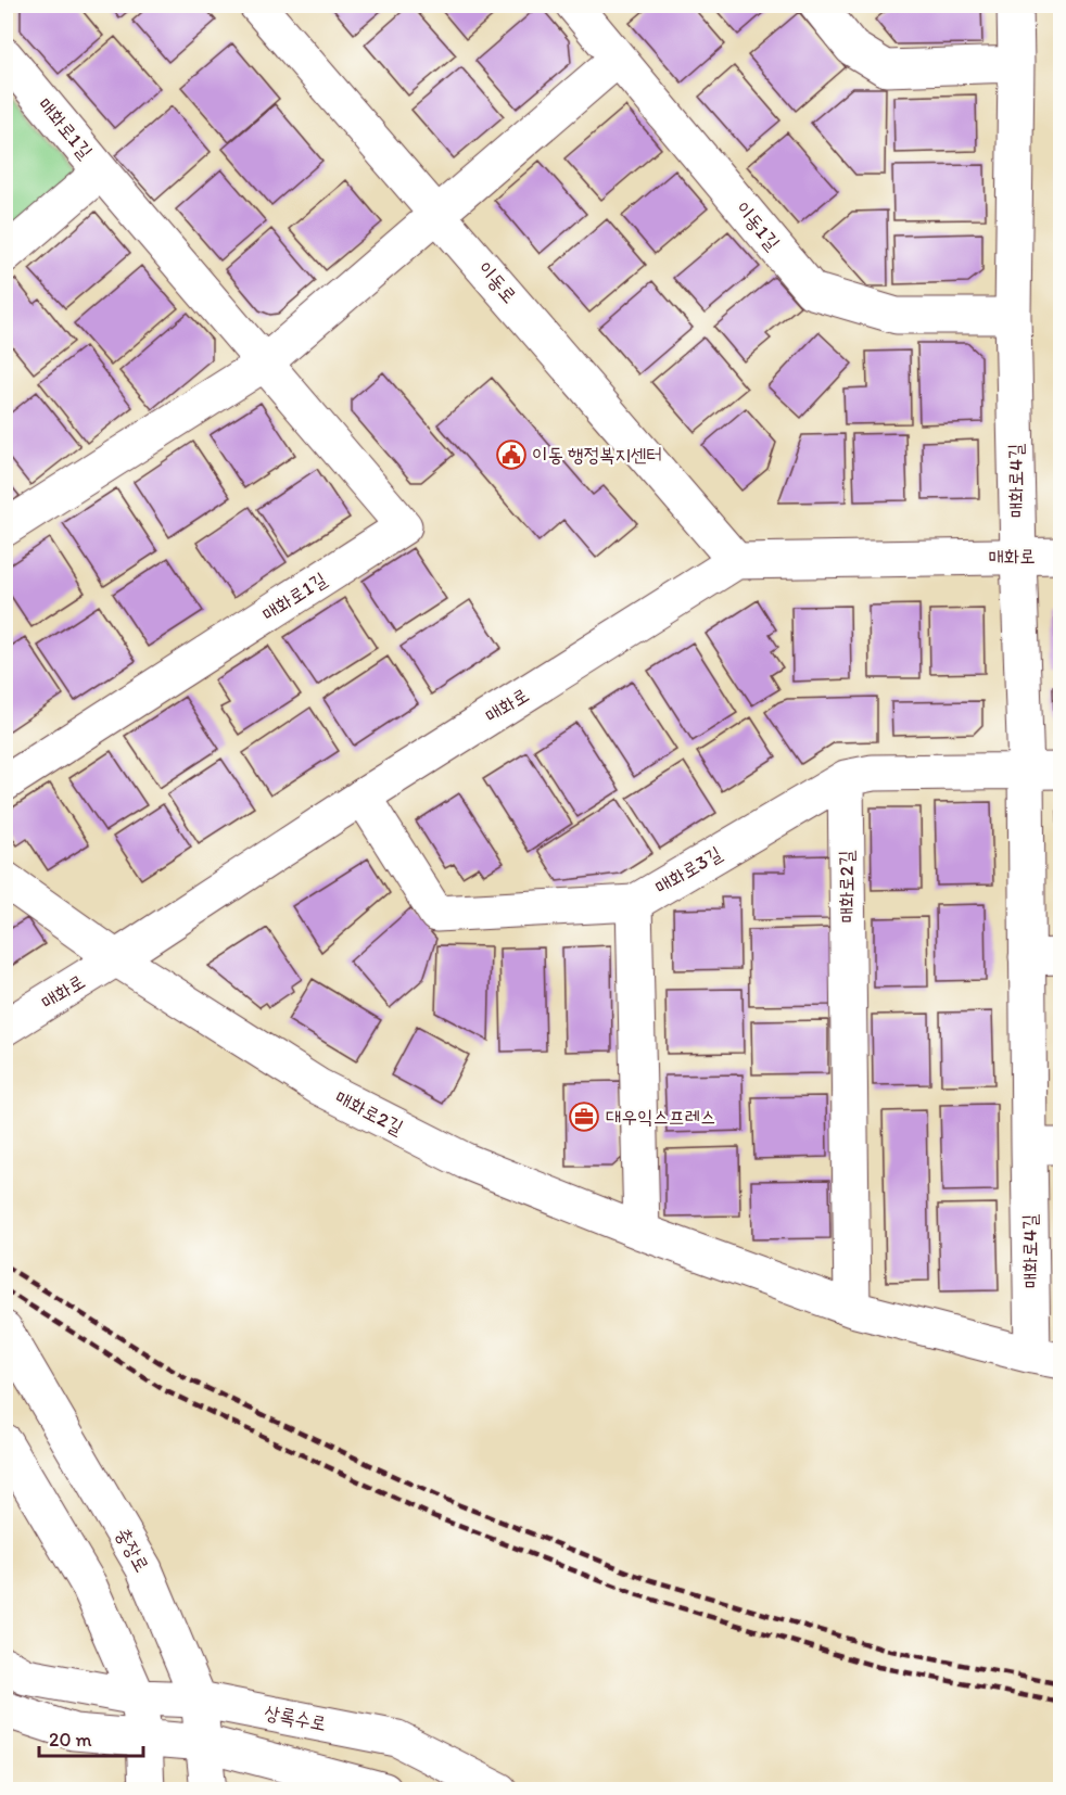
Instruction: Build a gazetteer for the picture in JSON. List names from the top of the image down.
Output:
{
  "streets": {
    "street": [
      "매화로1길",
      "이동1길",
      "이동로",
      "매화로4길",
      "매화로",
      "매화로3길",
      "매화로2길",
      "충장로",
      "상록수로"
    ]
  },
  "crossings": [
    ["이동1길", "매화로4길"],
    ["이동로", "매화로"],
    ["매화로4길", "매화로"],
    ["매화로4길", "매화로3길"],
    ["매화로4길", "매화로2길"],
    ["매화로", "매화로3길"],
    ["매화로", "매화로2길"],
    ["매화로3길", "매화로2길"],
    ["충장로", "상록수로"]
  ],
  "places": {
    "public building": ["이동 행정복지센터"],
    "office": ["대우익스프레스"]
  },
  "scale_bar": "20 m"
}
